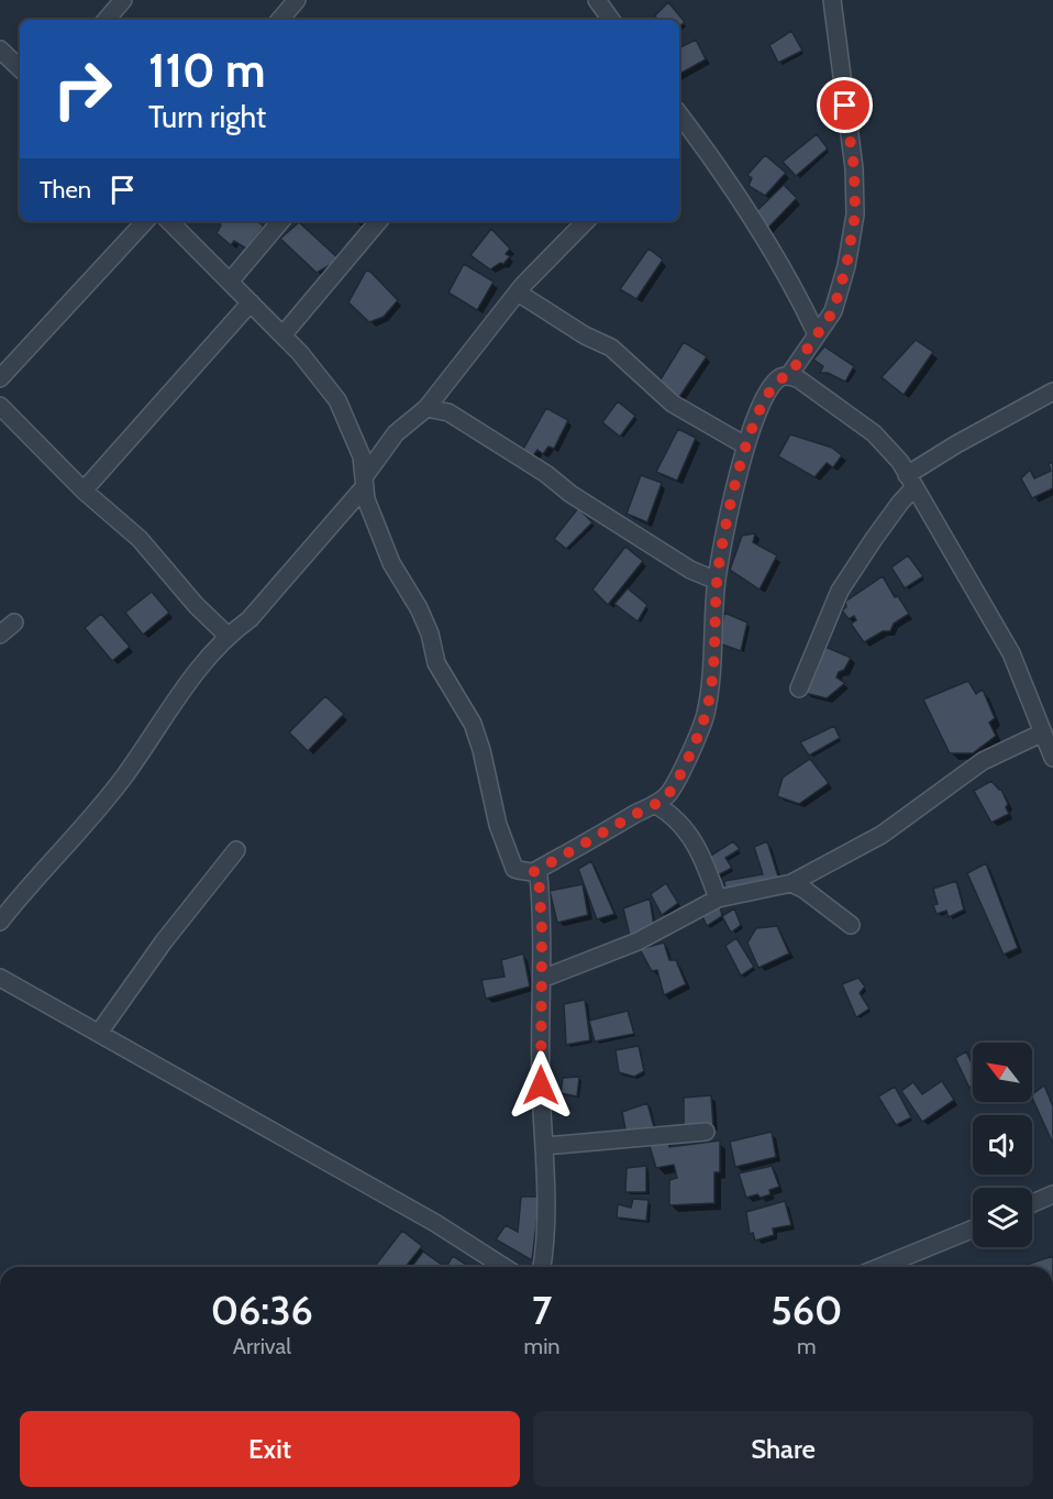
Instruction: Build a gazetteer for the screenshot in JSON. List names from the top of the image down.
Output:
{
  "north": "top left",
  "page": {
    "turn": ["110 m", "Turn right"],
    "then": "Then",
    "eta": [
      "06:36",
      "Arrival",
      "7",
      "min",
      "560",
      "m"
    ],
    "buttons": ["Exit", "Share"]
  }
}
